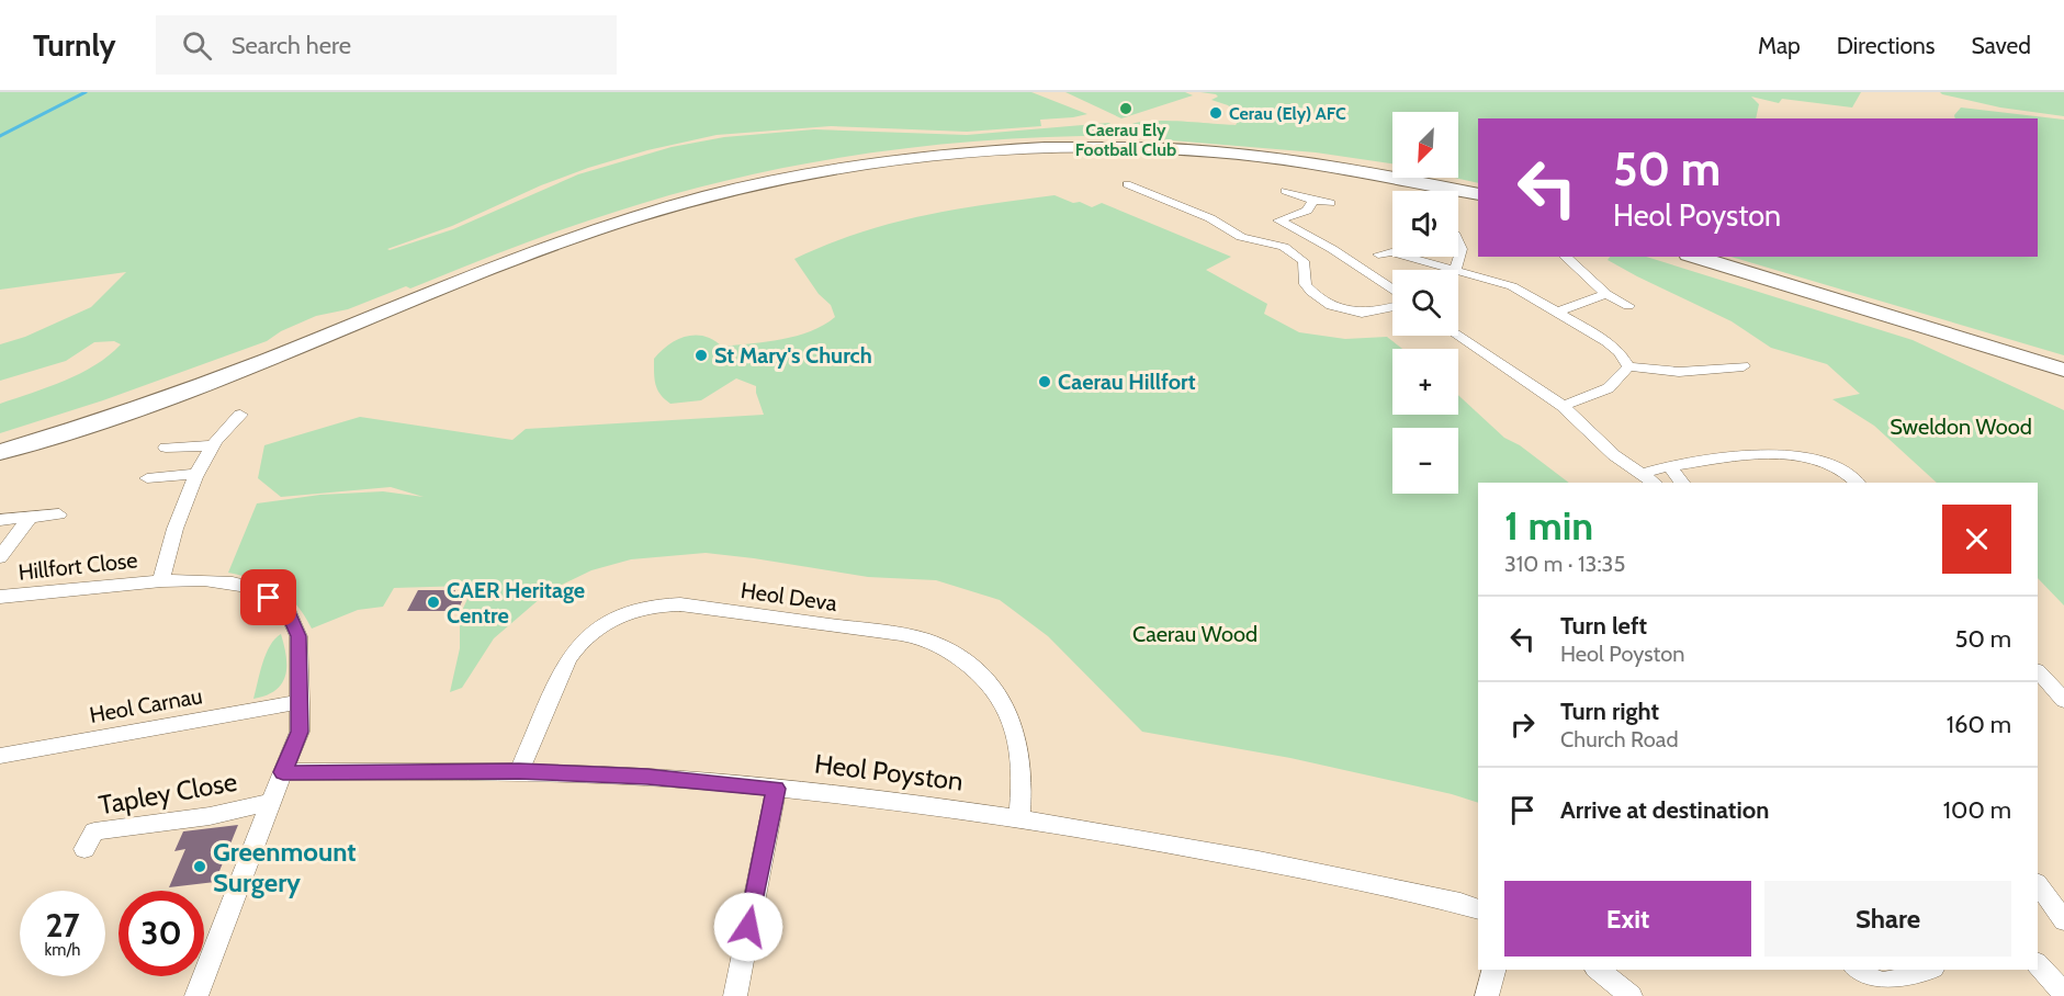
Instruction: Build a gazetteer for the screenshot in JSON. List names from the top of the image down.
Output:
{
  "streets": {
    "street": [
      "Hillfort Close",
      "Heol Deva",
      "Heol Carnau",
      "Heol Poyston",
      "Tapley Close"
    ]
  },
  "crossings": [
    ["Hillfort Close", "Heol Carnau"],
    ["Hillfort Close", "Heol Poyston"],
    ["Hillfort Close", "Tapley Close"],
    ["Heol Deva", "Heol Poyston"]
  ],
  "parks": ["Sweldon Wood", "Caerau Wood"],
  "places": [
    "Caerau Ely Football Club",
    "Cerau (Ely) AFC",
    "St Mary's Church",
    "Caerau Hillfort",
    "CAER Heritage Centre",
    "Greenmount Surgery"
  ],
  "north": "bottom left",
  "page": {
    "header": "Turnly",
    "search": "Search here",
    "nav": ["Map", "Directions", "Saved"],
    "map_buttons": ["+", "−"],
    "turn": ["50 m", "Heol Poyston"],
    "heading": ["1 min", "310 m · 13:35"],
    "list": [
      {
        "name": "Turn left",
        "note": "Heol Poyston",
        "value": "50 m"
      },
      {
        "name": "Turn right",
        "note": "Church Road",
        "value": "160 m"
      },
      {
        "name": "Arrive at destination",
        "value": "100 m"
      }
    ],
    "buttons": ["Exit", "Share"],
    "speed": "27 km/h",
    "limit": "30"
  }
}
